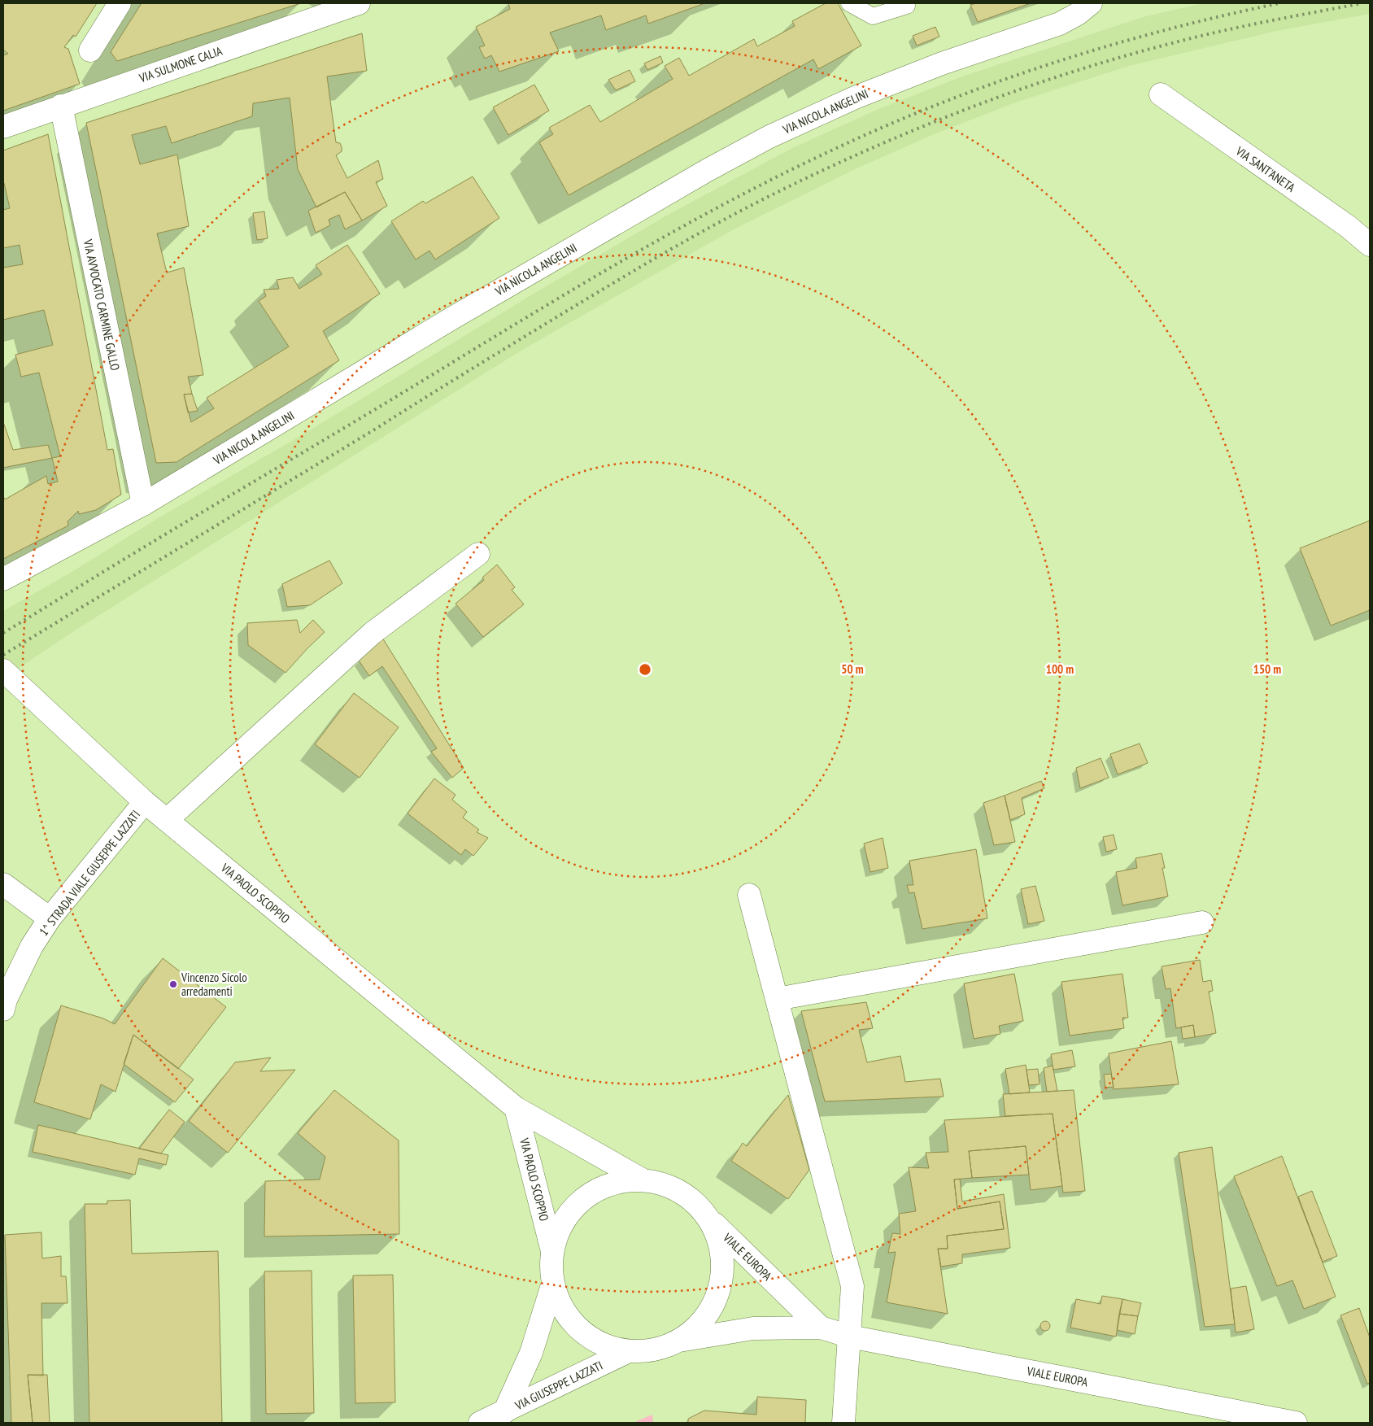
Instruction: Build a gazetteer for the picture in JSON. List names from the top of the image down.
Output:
{
  "streets": {
    "street": [
      "VIA SULMONE CALIA",
      "VIA NICOLA ANGELINI",
      "VIA SANT'ANETA",
      "VIA AVVOCATO CARMINE GALLO",
      "1^ STRADA VIALE GIUSEPPE LAZZATI",
      "VIA PAOLO SCOPPIO",
      "VIALE EUROPA",
      "VIA GIUSEPPE LAZZATI"
    ]
  },
  "crossings": [
    ["VIA SULMONE CALIA", "VIA AVVOCATO CARMINE GALLO"],
    ["VIA NICOLA ANGELINI", "VIA AVVOCATO CARMINE GALLO"],
    ["1^ STRADA VIALE GIUSEPPE LAZZATI", "VIA PAOLO SCOPPIO"]
  ],
  "places": ["Vincenzo Sicolo arredamenti"],
  "rings": ["50 m", "100 m", "150 m"]
}
